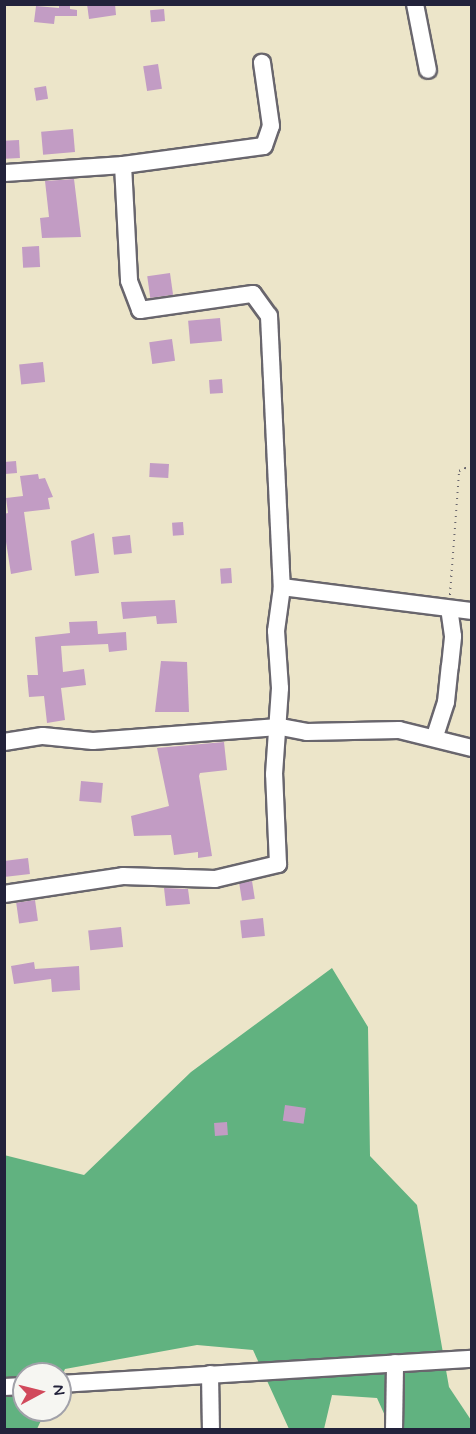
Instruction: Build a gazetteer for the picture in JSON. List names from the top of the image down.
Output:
{
  "north": "right"
}
